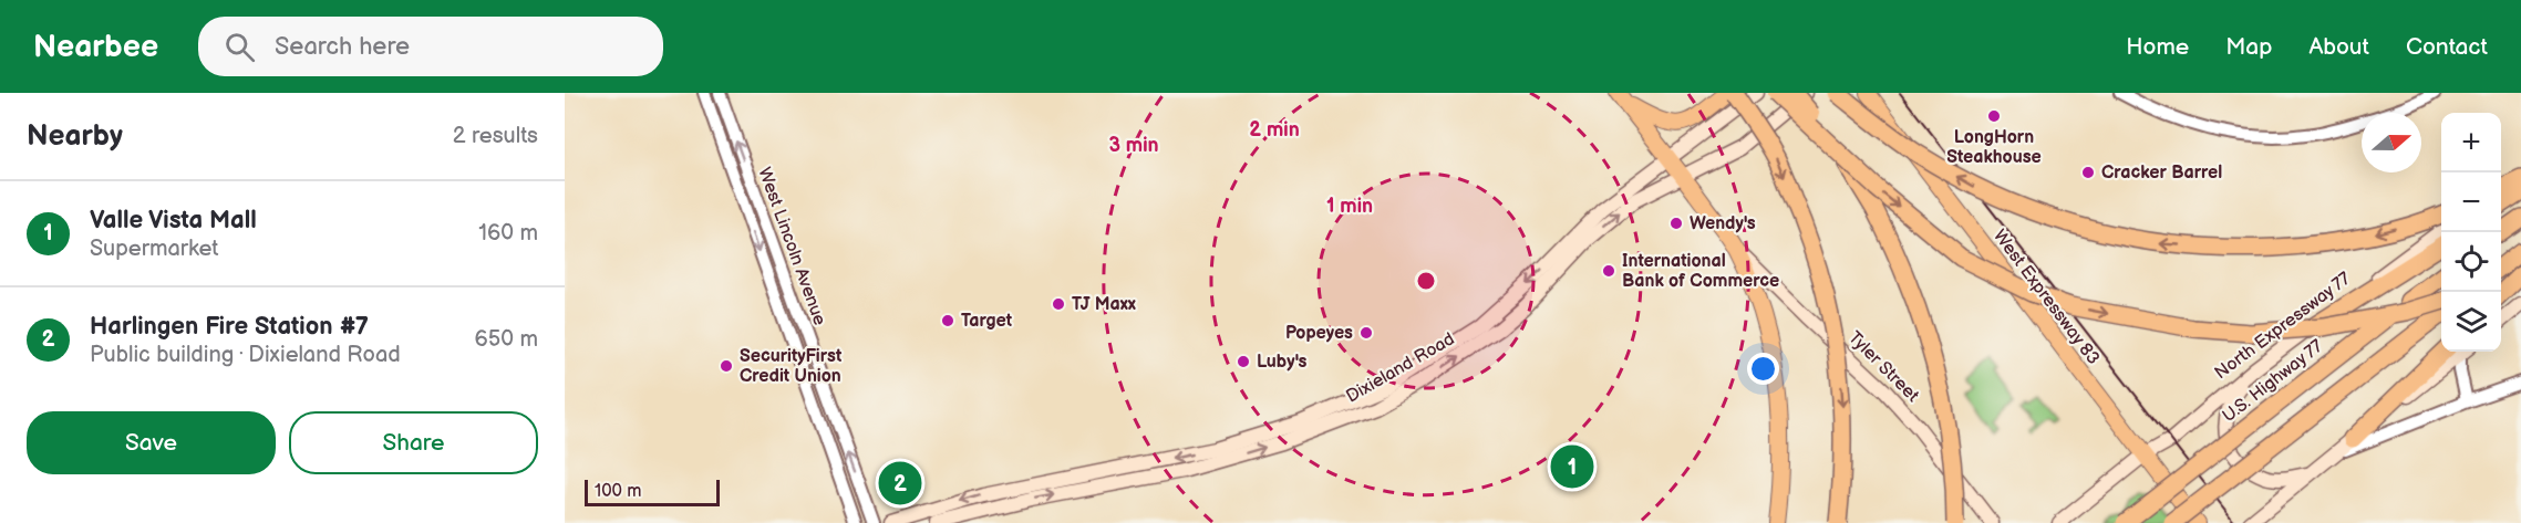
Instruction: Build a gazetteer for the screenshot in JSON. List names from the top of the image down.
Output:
{
  "streets": {
    "highway": ["U.S. Highway 77"],
    "main road": [
      "West Expressway 83",
      "North Expressway 77",
      "Tyler Street",
      "Dixieland Road"
    ],
    "street": ["West Lincoln Avenue"]
  },
  "crossings": [
    ["West Expressway 83", "North Expressway 77"]
  ],
  "places": [
    "LongHorn Steakhouse",
    "Cracker Barrel",
    "Wendy's",
    "International Bank of Commerce",
    "TJ Maxx",
    "Target",
    "Popeyes",
    "Luby's",
    "SecurityFirst Credit Union"
  ],
  "scale_bar": "100 m",
  "north": "right",
  "page": {
    "header": "Nearbee",
    "search": "Search here",
    "nav": [
      "Home",
      "Map",
      "About",
      "Contact"
    ],
    "heading": ["Nearby", "2 results"],
    "map_buttons": ["+", "−"],
    "list": [
      {
        "mark": "1",
        "name": "Valle Vista Mall",
        "note": "Supermarket",
        "value": "160 m"
      },
      {
        "mark": "2",
        "name": "Harlingen Fire Station #7",
        "note": "Public building · Dixieland Road",
        "value": "650 m"
      }
    ],
    "buttons": ["Save", "Share"],
    "pins": ["1", "2"],
    "scale": "100 m"
  },
  "rings": ["2 min", "3 min", "1 min"]
}
